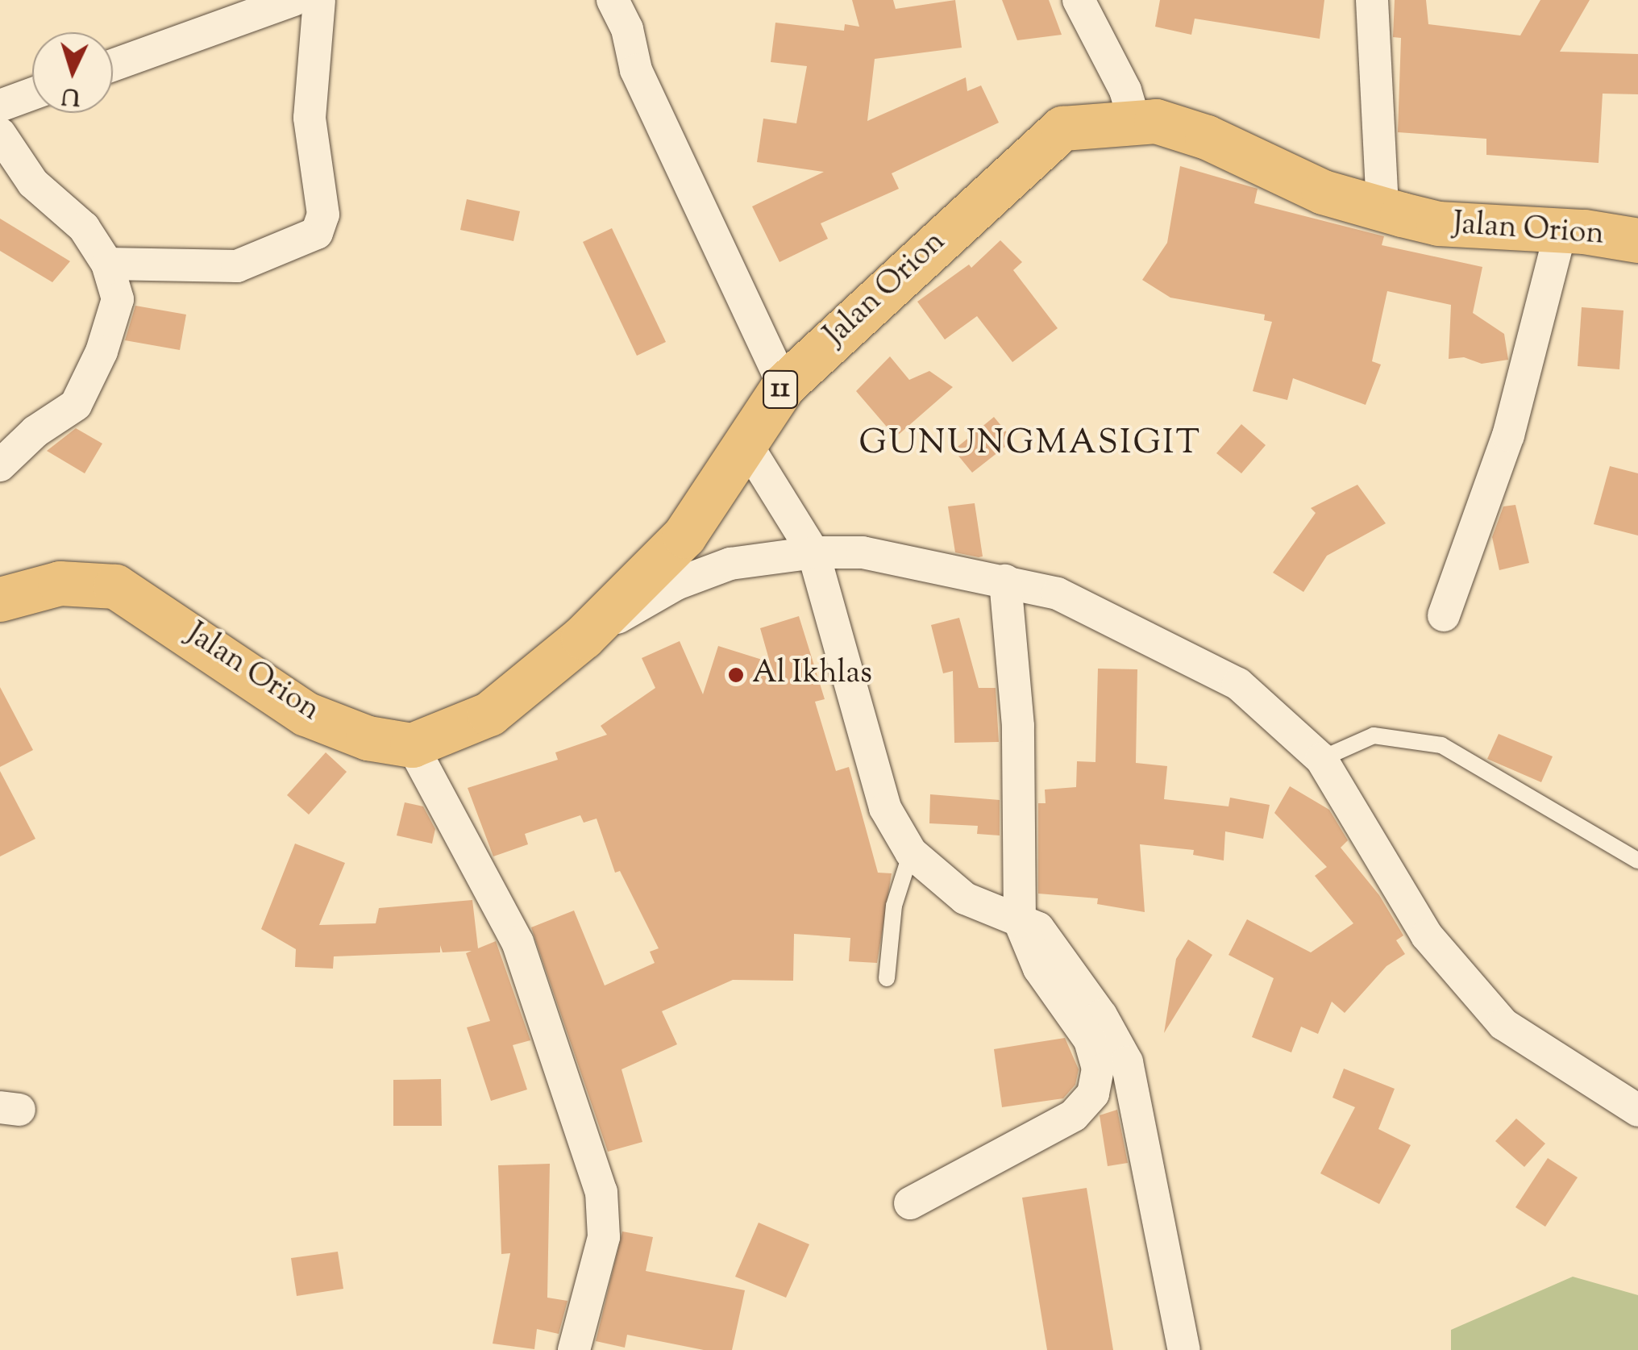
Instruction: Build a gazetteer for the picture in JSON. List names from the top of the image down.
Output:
{
  "streets": {
    "highway": ["Jalan Orion", "11"]
  },
  "districts": ["GUNUNGMASIGIT"],
  "places": ["Al Ikhlas"],
  "north": "bottom"
}
